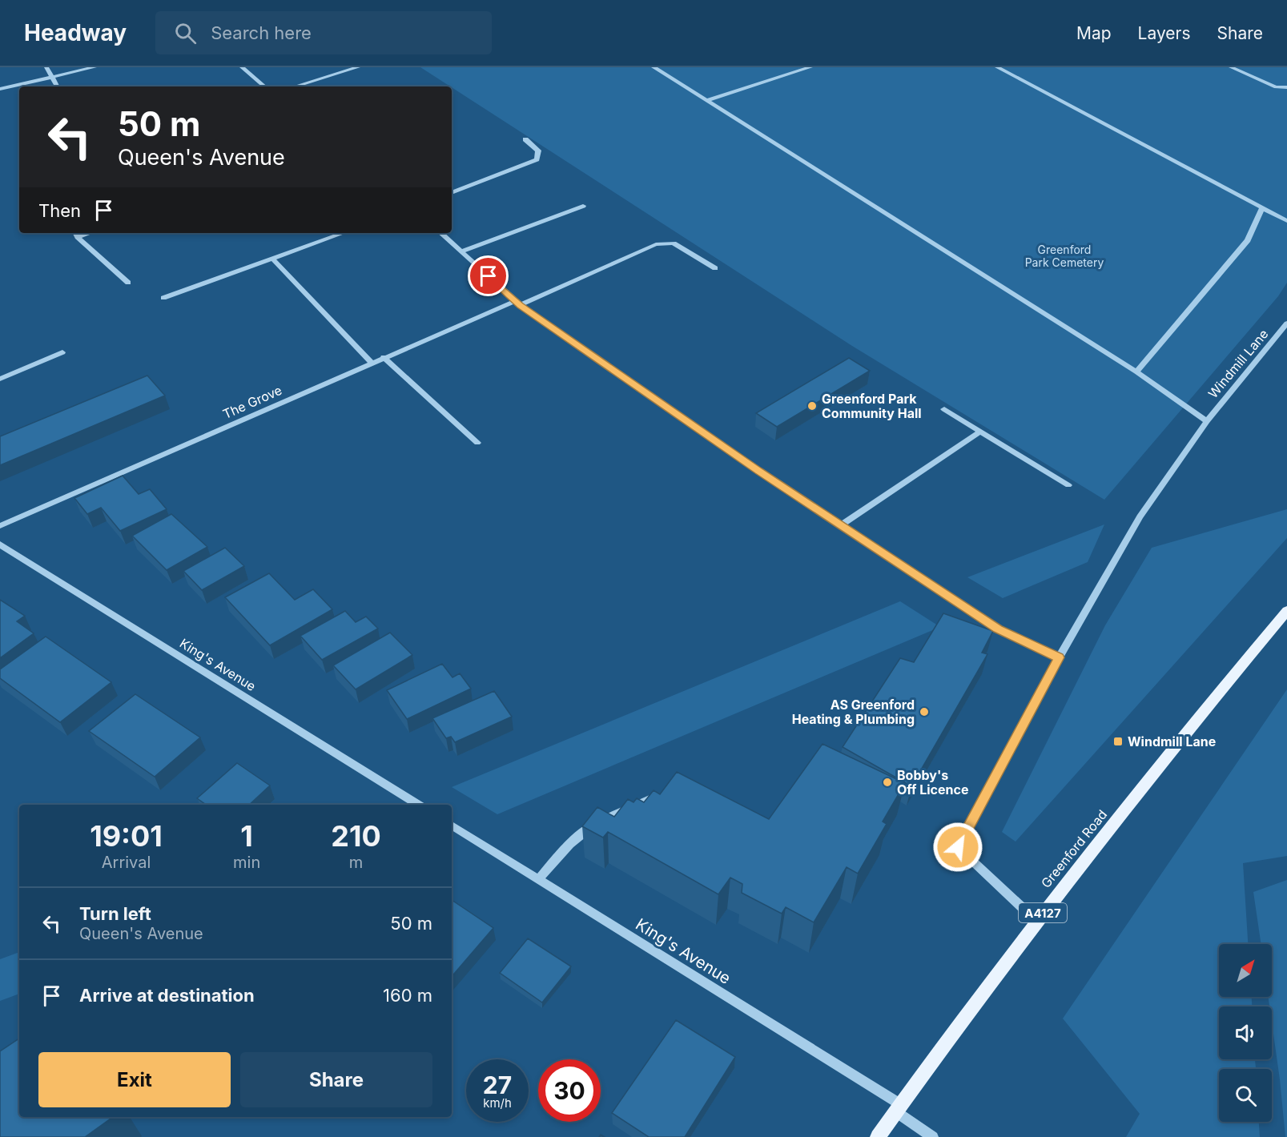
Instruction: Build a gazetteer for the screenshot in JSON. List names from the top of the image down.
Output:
{
  "streets": {
    "main road": ["Greenford Road", "A4127"],
    "street": ["Windmill Lane", "The Grove", "King's Avenue"]
  },
  "crossings": [
    ["Windmill Lane", "Greenford Road"],
    ["King's Avenue", "Greenford Road"]
  ],
  "parks": ["Greenford Park Cemetery"],
  "places": {
    "other": ["Greenford Park Community Hall", "AS Greenford Heating & Plumbing", "Bobby's Off Licence"],
    "transit": ["Windmill Lane"]
  },
  "north": "top right",
  "page": {
    "header": "Headway",
    "search": "Search here",
    "nav": ["Map", "Layers", "Share"],
    "turn": ["50 m", "Queen's Avenue"],
    "then": "Then",
    "eta": [
      "19:01",
      "Arrival",
      "1",
      "min",
      "210",
      "m"
    ],
    "list": [
      {
        "name": "Turn left",
        "note": "Queen's Avenue",
        "value": "50 m"
      },
      {
        "name": "Arrive at destination",
        "value": "160 m"
      }
    ],
    "buttons": ["Exit", "Share"],
    "speed": "27 km/h",
    "limit": "30"
  }
}
